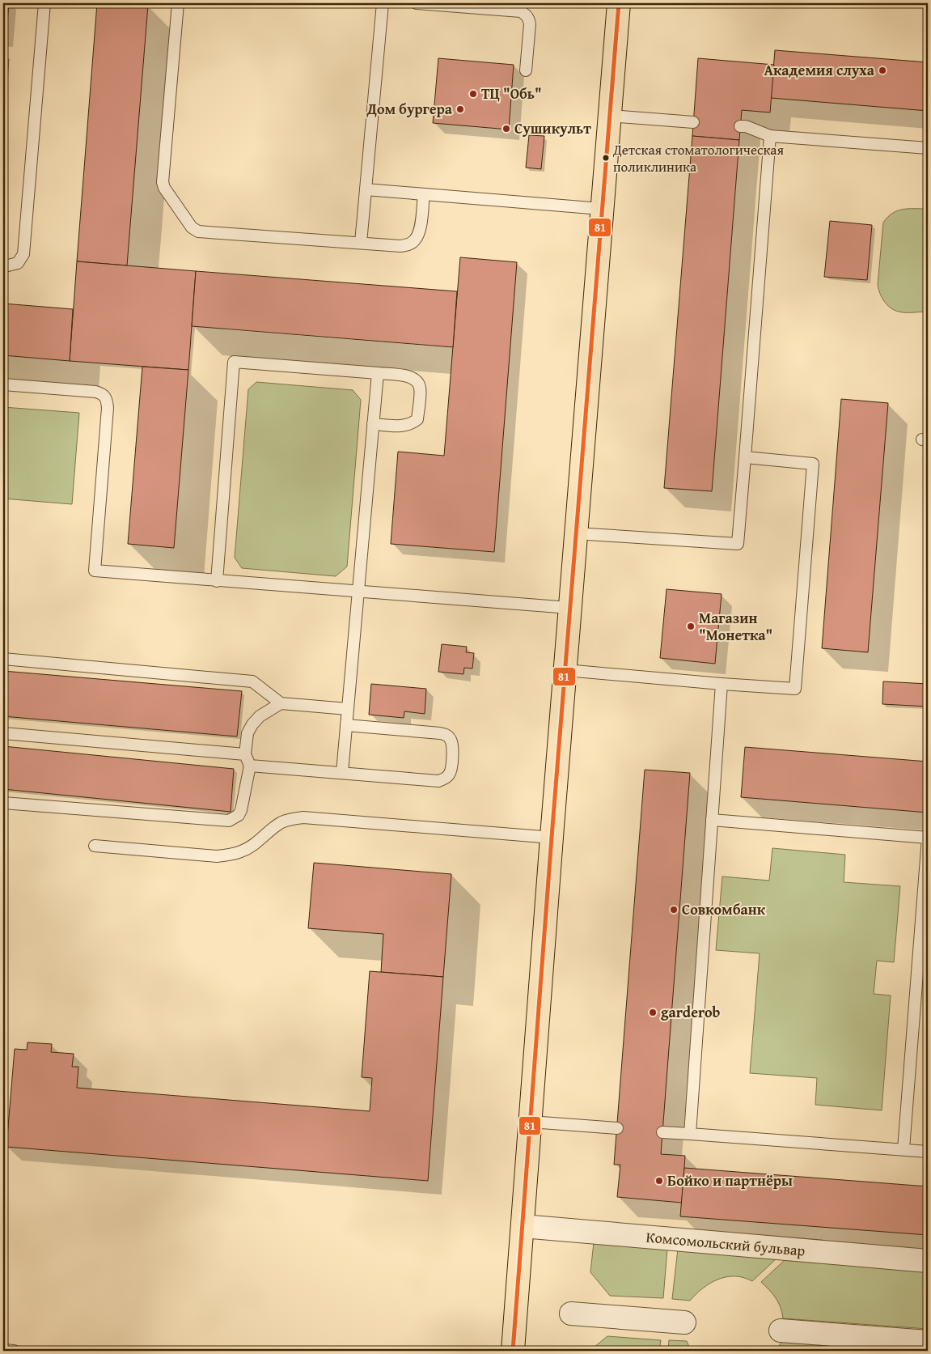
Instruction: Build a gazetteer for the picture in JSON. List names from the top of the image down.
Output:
{
  "streets": {
    "street": ["Комсомольский бульвар"]
  },
  "places": [
    "Академия слуха",
    "ТЦ \"Обь\"",
    "Дом бургера",
    "Сушикульт",
    "Детская стоматологическая поликлиника",
    "Магазин \"Монетка\"",
    "Совкомбанк",
    "garderob",
    "Бойко и партнёры"
  ],
  "lines": ["transit line 81"]
}
